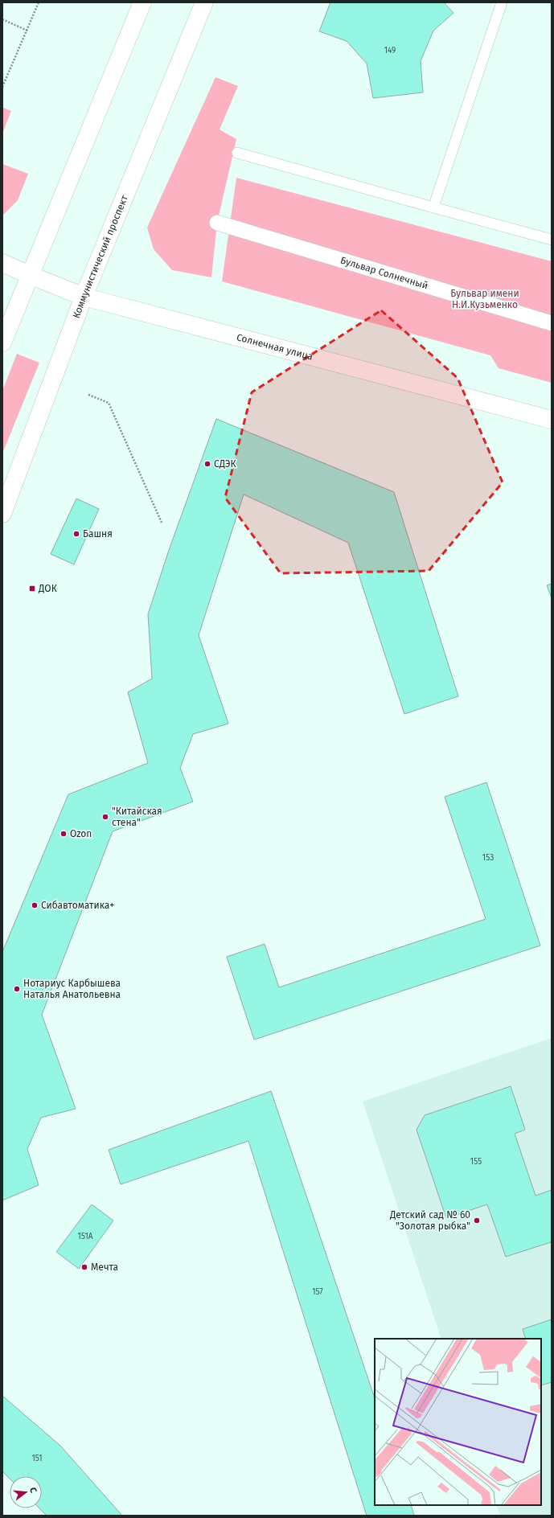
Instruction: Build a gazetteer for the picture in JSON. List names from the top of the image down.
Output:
{
  "streets": {
    "main road": ["Коммунистический проспект", "Солнечная улица"],
    "street": ["Бульвар Солнечный"]
  },
  "crossings": [
    ["Коммунистический проспект", "Солнечная улица"]
  ],
  "parks": ["Бульвар имени Н.И.Кузьменко"],
  "places": {
    "other": [
      "СДЭК",
      "Башня",
      "\"Китайская стена\"",
      "Ozon",
      "Сибавтоматика+",
      "Нотариус Карбышева Наталья Анатольевна",
      "Детский сад № 60 \"Золотая рыбка\"",
      "Мечта"
    ],
    "transit": ["ДОК"]
  },
  "house_numbers": [
    "149",
    "153",
    "155",
    "151А",
    "157",
    "151"
  ],
  "north": "right"
}
